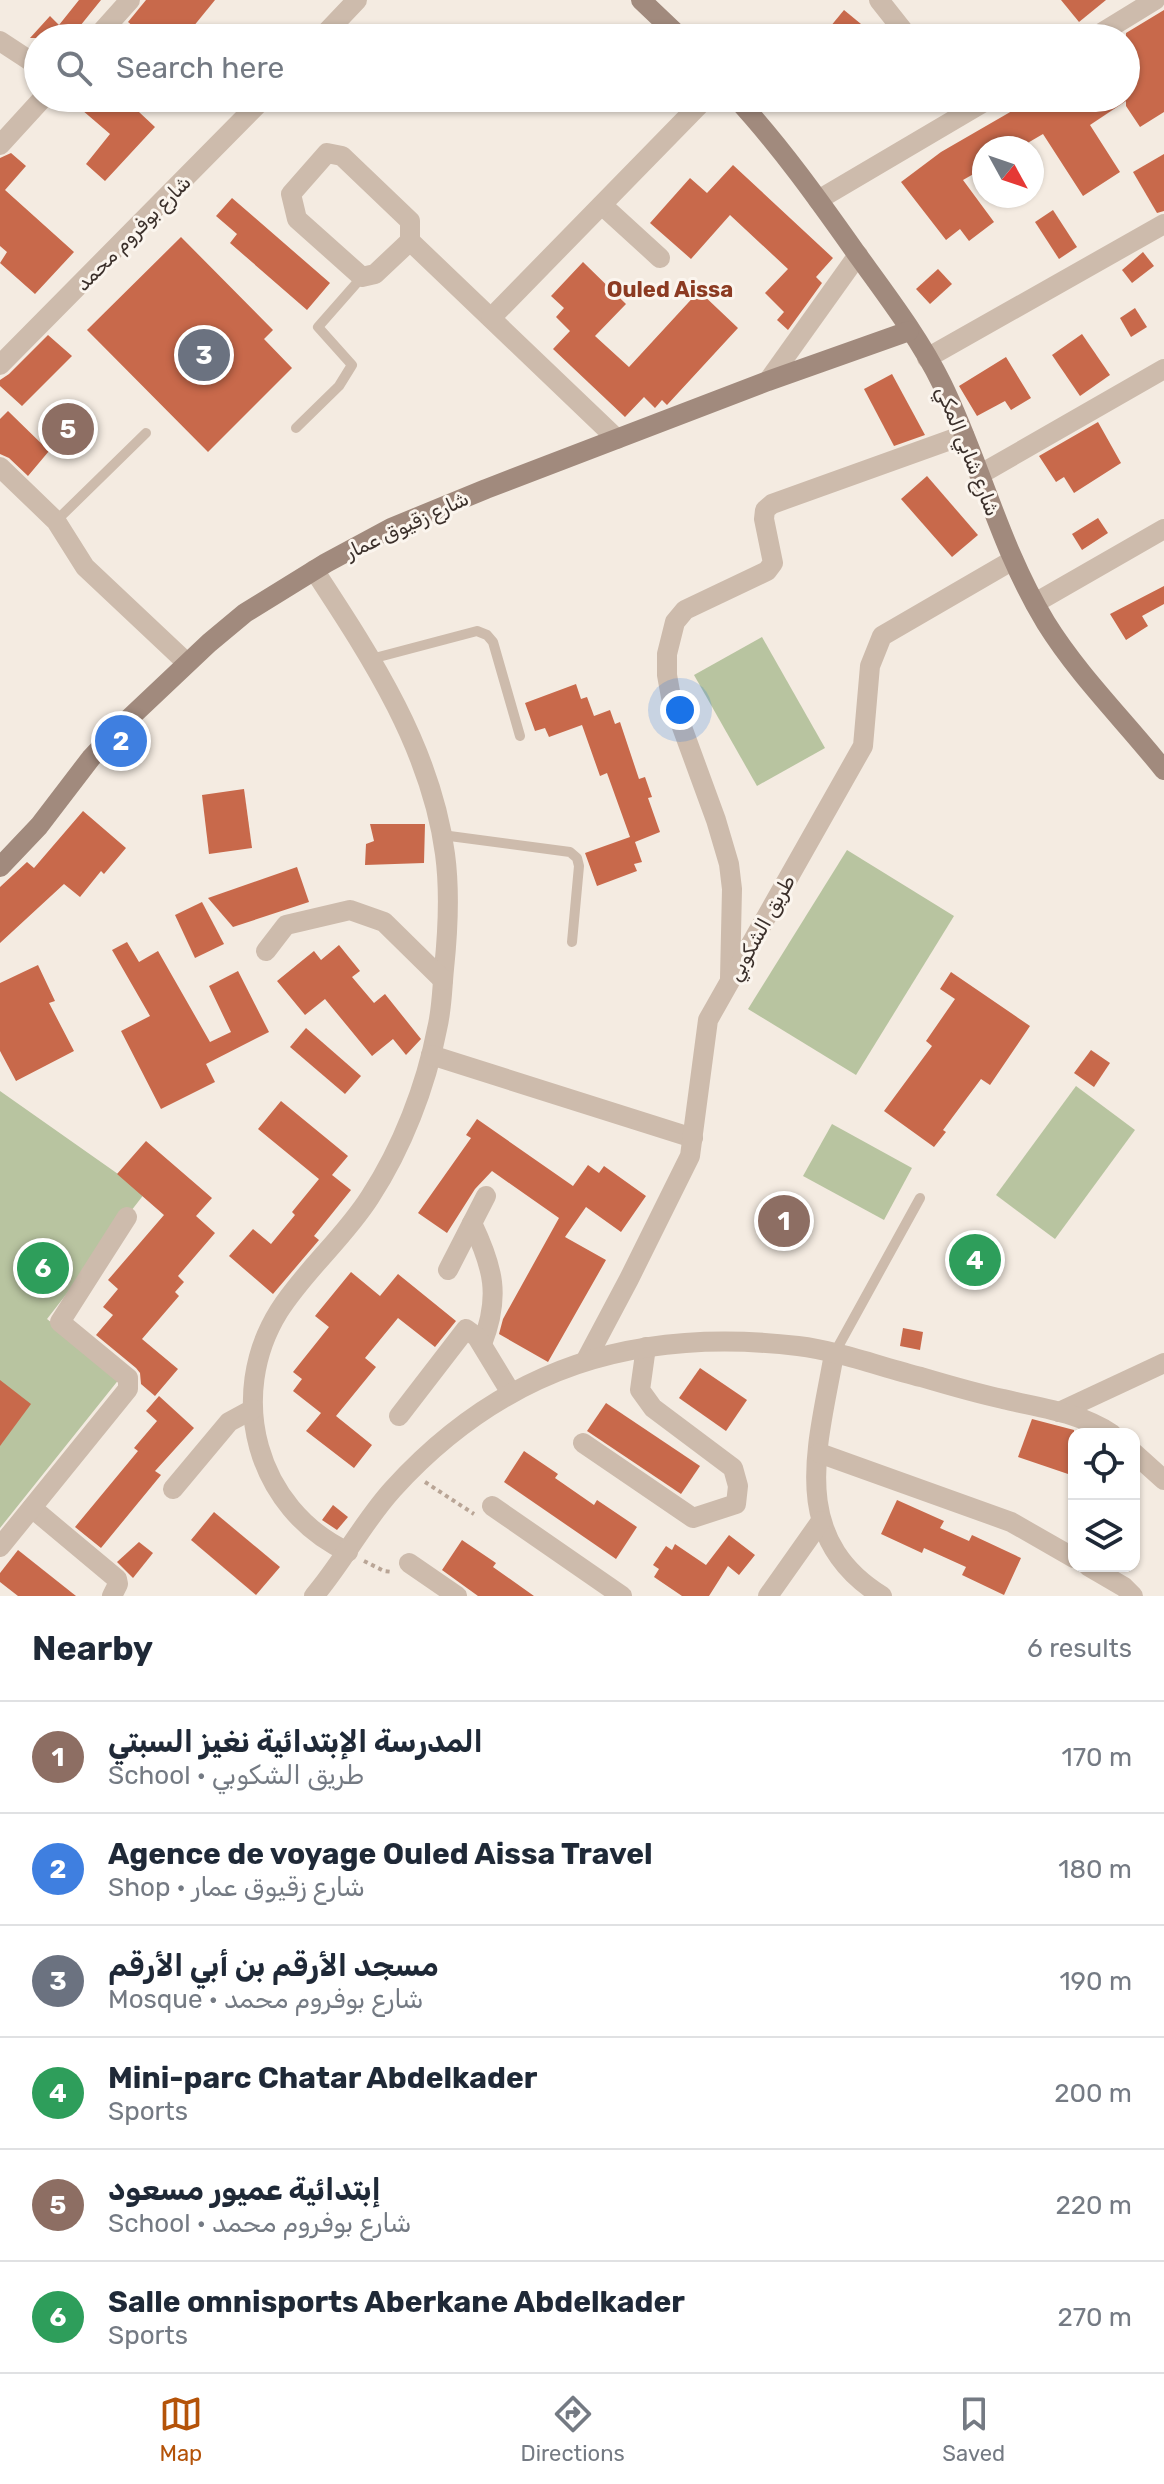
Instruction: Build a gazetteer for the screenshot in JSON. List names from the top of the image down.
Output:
{
  "streets": {
    "main road": ["شارع شابي المكي", "شارع زقيوق عمار"],
    "street": ["شارع بوفروم محمد", "طريق الشكوبي"]
  },
  "crossings": [
    ["شارع شابي المكي", "شارع زقيوق عمار"],
    ["شارع شابي المكي", "طريق الشكوبي"]
  ],
  "districts": ["Ouled Aissa"],
  "north": "bottom right",
  "page": {
    "search": "Search here",
    "pins": [
      "3",
      "5",
      "2",
      "1",
      "4",
      "6"
    ],
    "heading": ["Nearby", "6 results"],
    "list": [
      {
        "mark": "1",
        "name": "المدرسة الإبتدائية نغيز السبتي",
        "note": "School · طريق الشكوبي",
        "value": "170 m"
      },
      {
        "mark": "2",
        "name": "Agence de voyage Ouled Aissa Travel",
        "note": "Shop · شارع زقيوق عمار",
        "value": "180 m"
      },
      {
        "mark": "3",
        "name": "مسجد الأرقم بن أبي الأرقم",
        "note": "Mosque · شارع بوفروم محمد",
        "value": "190 m"
      },
      {
        "mark": "4",
        "name": "Mini-parc Chatar Abdelkader",
        "note": "Sports",
        "value": "200 m"
      },
      {
        "mark": "5",
        "name": "إبتدائية عميور مسعود",
        "note": "School · شارع بوفروم محمد",
        "value": "220 m"
      },
      {
        "mark": "6",
        "name": "Salle omnisports Aberkane Abdelkader",
        "note": "Sports",
        "value": "270 m"
      }
    ],
    "nav": ["Map", "Directions", "Saved"]
  }
}
